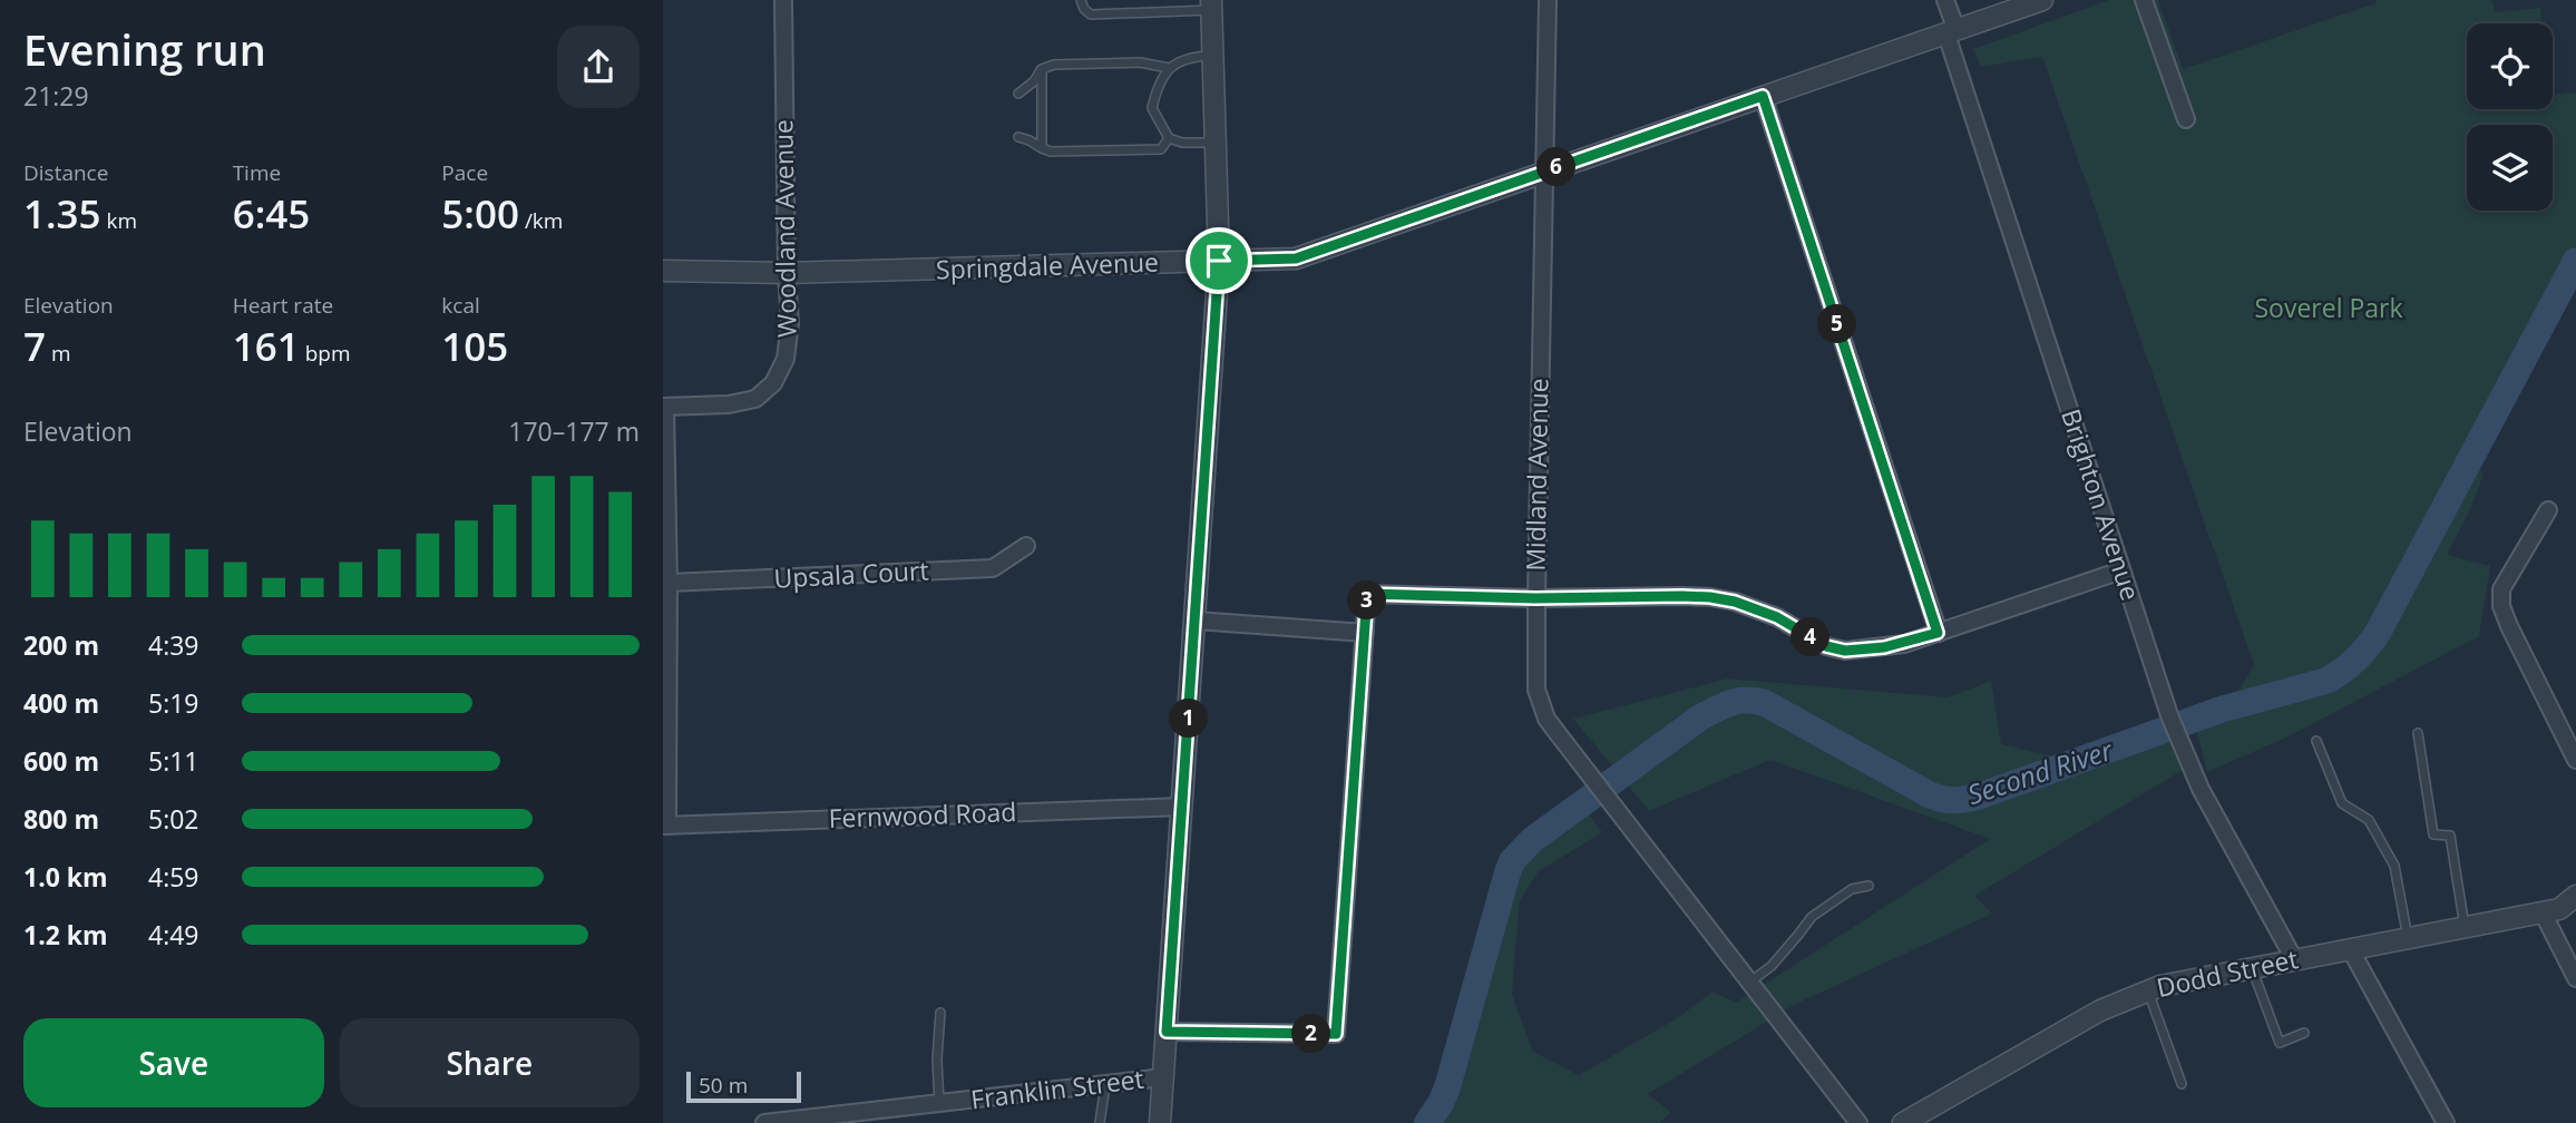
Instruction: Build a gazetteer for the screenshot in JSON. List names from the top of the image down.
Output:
{
  "streets": {
    "street": [
      "Woodland Avenue",
      "Springdale Avenue",
      "Midland Avenue",
      "Brighton Avenue",
      "Upsala Court",
      "Fernwood Road",
      "Dodd Street",
      "Franklin Street"
    ]
  },
  "crossings": [
    ["Woodland Avenue", "Springdale Avenue"],
    ["Springdale Avenue", "Midland Avenue"],
    ["Springdale Avenue", "Brighton Avenue"],
    ["Brighton Avenue", "Dodd Street"]
  ],
  "water": ["Second River"],
  "parks": ["Soverel Park"],
  "scale_bar": "50 m",
  "page": {
    "heading": ["Evening run", "21:29"],
    "stats": [
      ["Distance", "1.35 km"],
      ["Time", "6:45"],
      ["Pace", "5:00 /km"],
      ["Elevation", "7 m"],
      ["Heart rate", "161 bpm"],
      ["kcal", "105"]
    ],
    "pins": [
      "6",
      "5",
      "3",
      "4",
      "1",
      "2"
    ],
    "chart": ["Elevation", "170–177 m"],
    "list": [
      {
        "name": "200 m",
        "note": "4:39"
      },
      {
        "name": "400 m",
        "note": "5:19"
      },
      {
        "name": "600 m",
        "note": "5:11"
      },
      {
        "name": "800 m",
        "note": "5:02"
      },
      {
        "name": "1.0 km",
        "note": "4:59"
      },
      {
        "name": "1.2 km",
        "note": "4:49"
      }
    ],
    "buttons": ["Save", "Share"],
    "scale": "50 m"
  }
}
